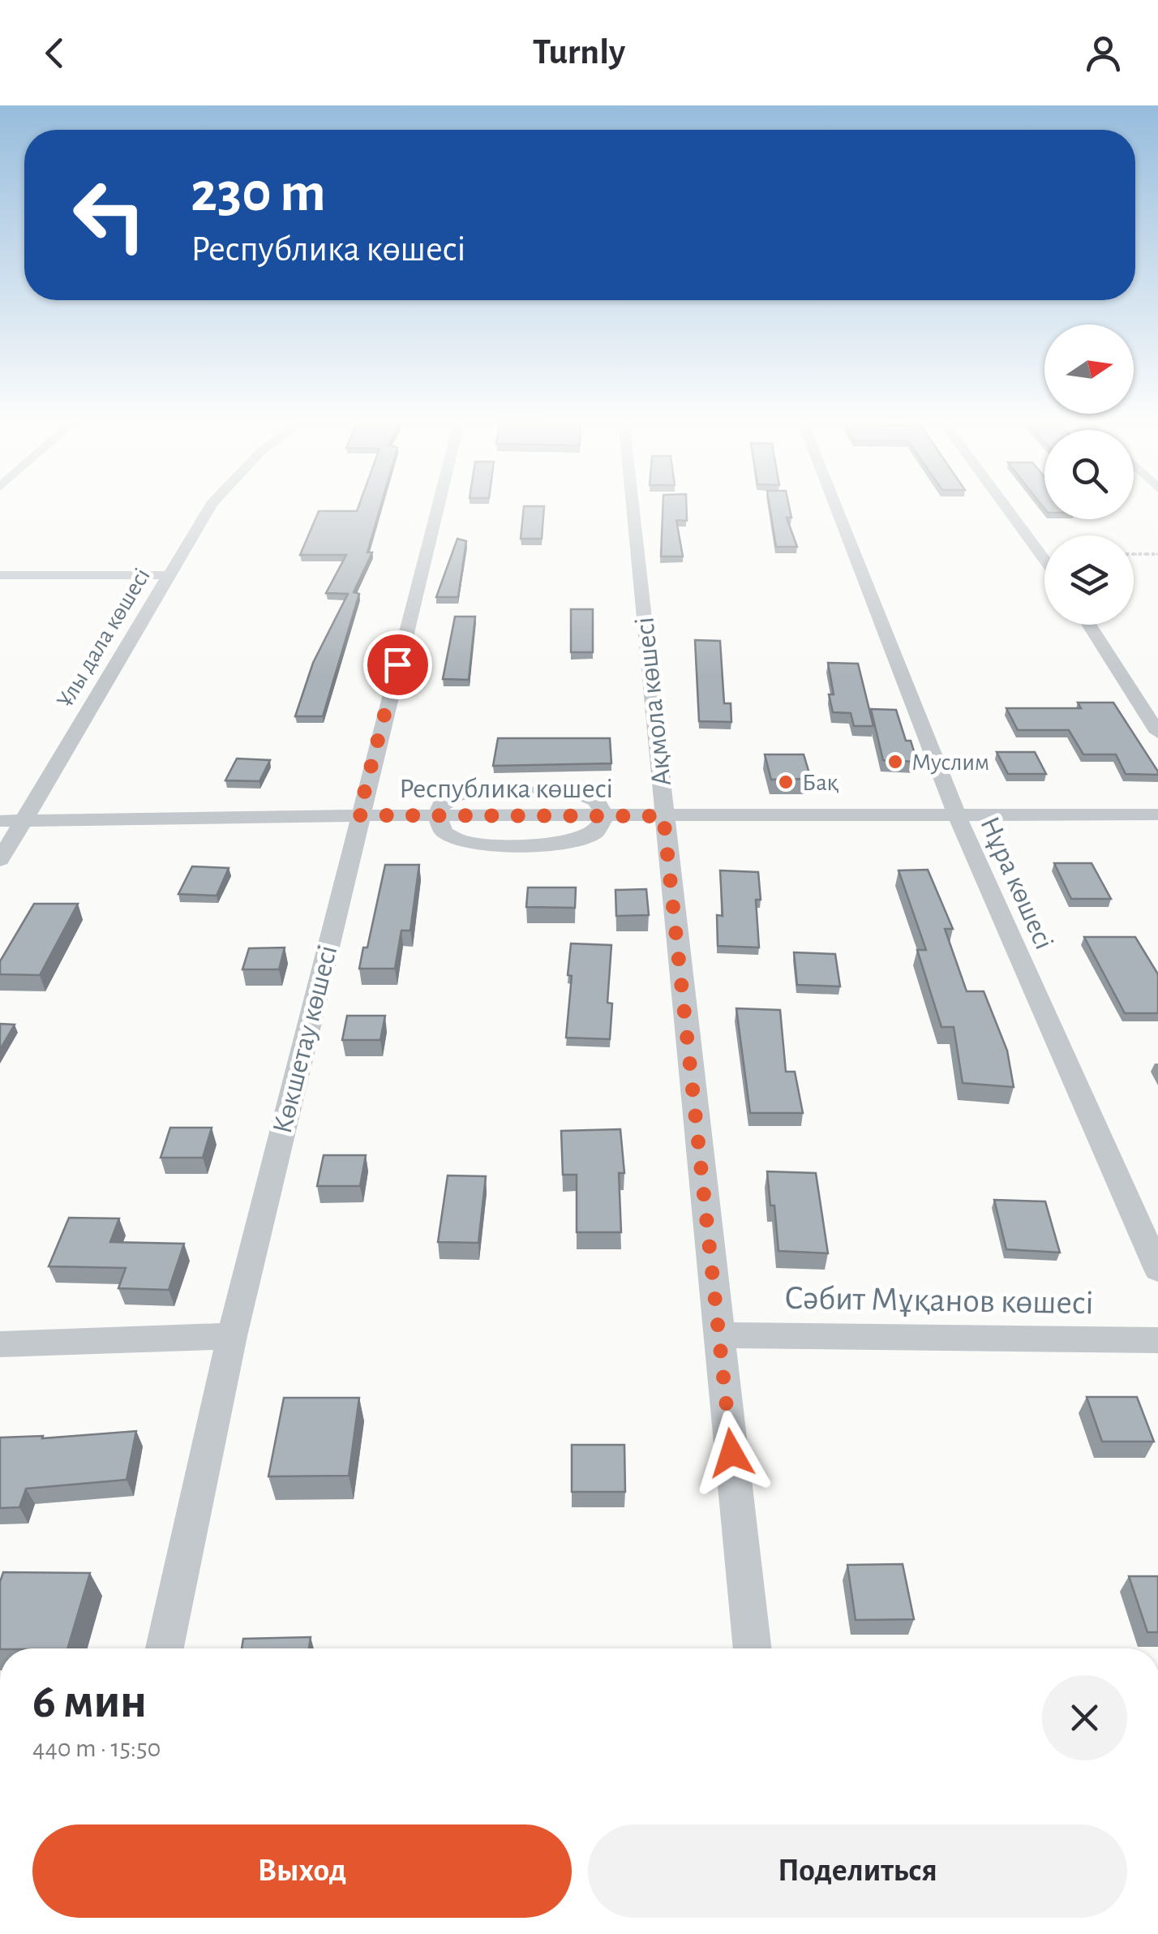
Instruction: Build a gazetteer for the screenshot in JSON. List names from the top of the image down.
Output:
{
  "streets": {
    "street": [
      "Ұлы дала көшесі",
      "Ақмола көшесі",
      "Республика көшесі",
      "Нұра көшесі",
      "Көкшетау көшесі",
      "Сәбит Мұқанов көшесі"
    ]
  },
  "crossings": [
    ["Ұлы дала көшесі", "Республика көшесі"],
    ["Ақмола көшесі", "Республика көшесі"],
    ["Ақмола көшесі", "Сәбит Мұқанов көшесі"],
    ["Республика көшесі", "Нұра көшесі"],
    ["Республика көшесі", "Көкшетау көшесі"]
  ],
  "places": ["Муслим", "Бақ"],
  "north": "right",
  "page": {
    "header": "Turnly",
    "turn": ["230 m", "Республика көшесі"],
    "heading": ["6 мин", "440 m · 15:50"],
    "buttons": ["Выход", "Поделиться"]
  }
}
